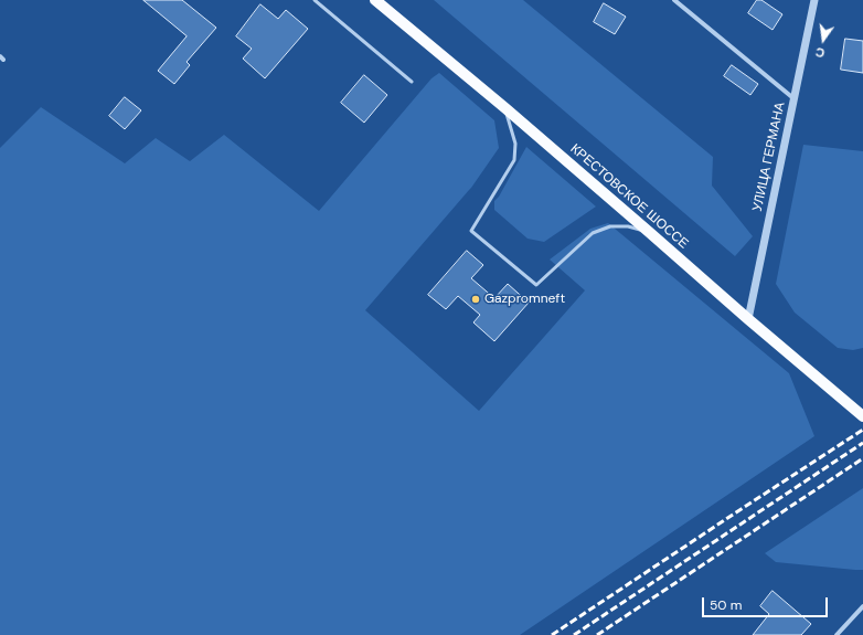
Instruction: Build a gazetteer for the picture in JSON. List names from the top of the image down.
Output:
{
  "streets": {
    "main road": ["КРЕСТОВСКОЕ ШОССЕ"],
    "street": ["УЛИЦА ГЕРМАНА"]
  },
  "crossings": [
    ["УЛИЦА ГЕРМАНА", "КРЕСТОВСКОЕ ШОССЕ"]
  ],
  "places": ["Gazpromneft"],
  "scale_bar": "50 m",
  "north": "bottom"
}
